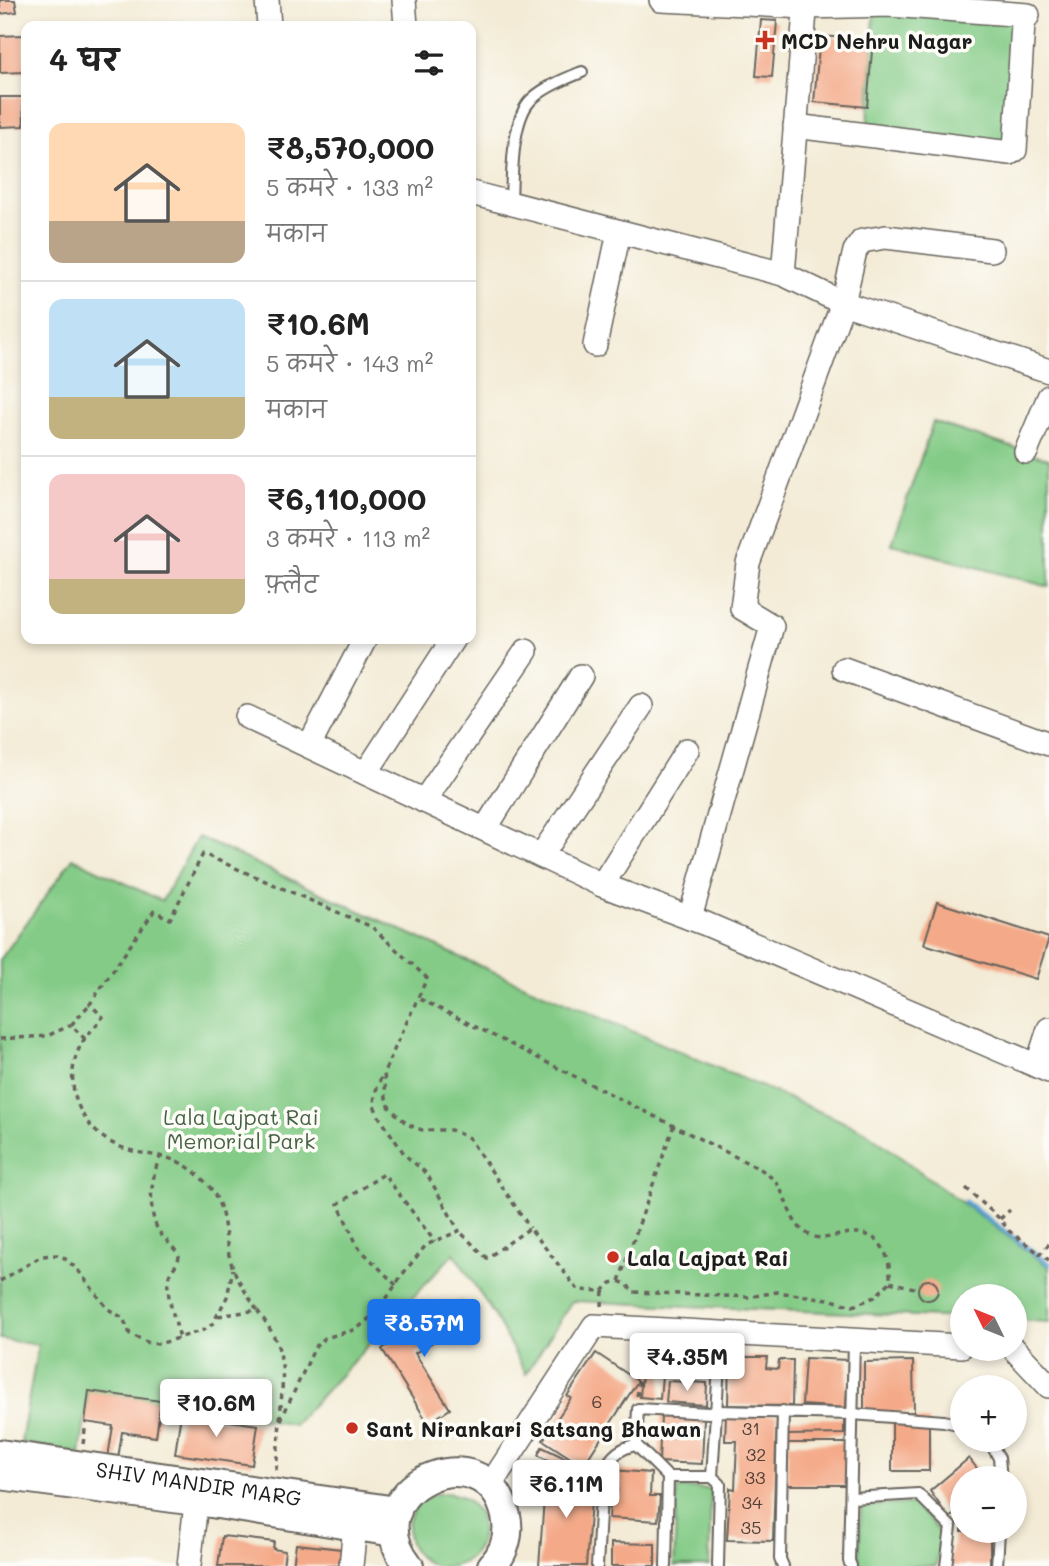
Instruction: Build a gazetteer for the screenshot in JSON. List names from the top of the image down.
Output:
{
  "streets": {
    "street": ["SHIV MANDIR MARG"]
  },
  "parks": ["Lala Lajpat Rai Memorial Park"],
  "places": {
    "health": ["MCD Nehru Nagar"],
    "other": ["Lala Lajpat Rai", "Sant Nirankari Satsang Bhawan"]
  },
  "house_numbers": [
    "6",
    "31",
    "32",
    "33",
    "34",
    "35"
  ],
  "north": "top left",
  "page": {
    "heading": "4 घर",
    "list": [
      {
        "name": "₹8,570,000",
        "note": "5 कमरे · 133 m² · मकान"
      },
      {
        "name": "₹10.6M",
        "note": "5 कमरे · 143 m² · मकान"
      },
      {
        "name": "₹6,110,000",
        "note": "3 कमरे · 113 m² · फ़्लैट"
      }
    ],
    "map_buttons": ["+", "−"],
    "price": [
      "₹8.57M",
      "₹4.35M",
      "₹10.6M",
      "₹6.11M"
    ]
  }
}
